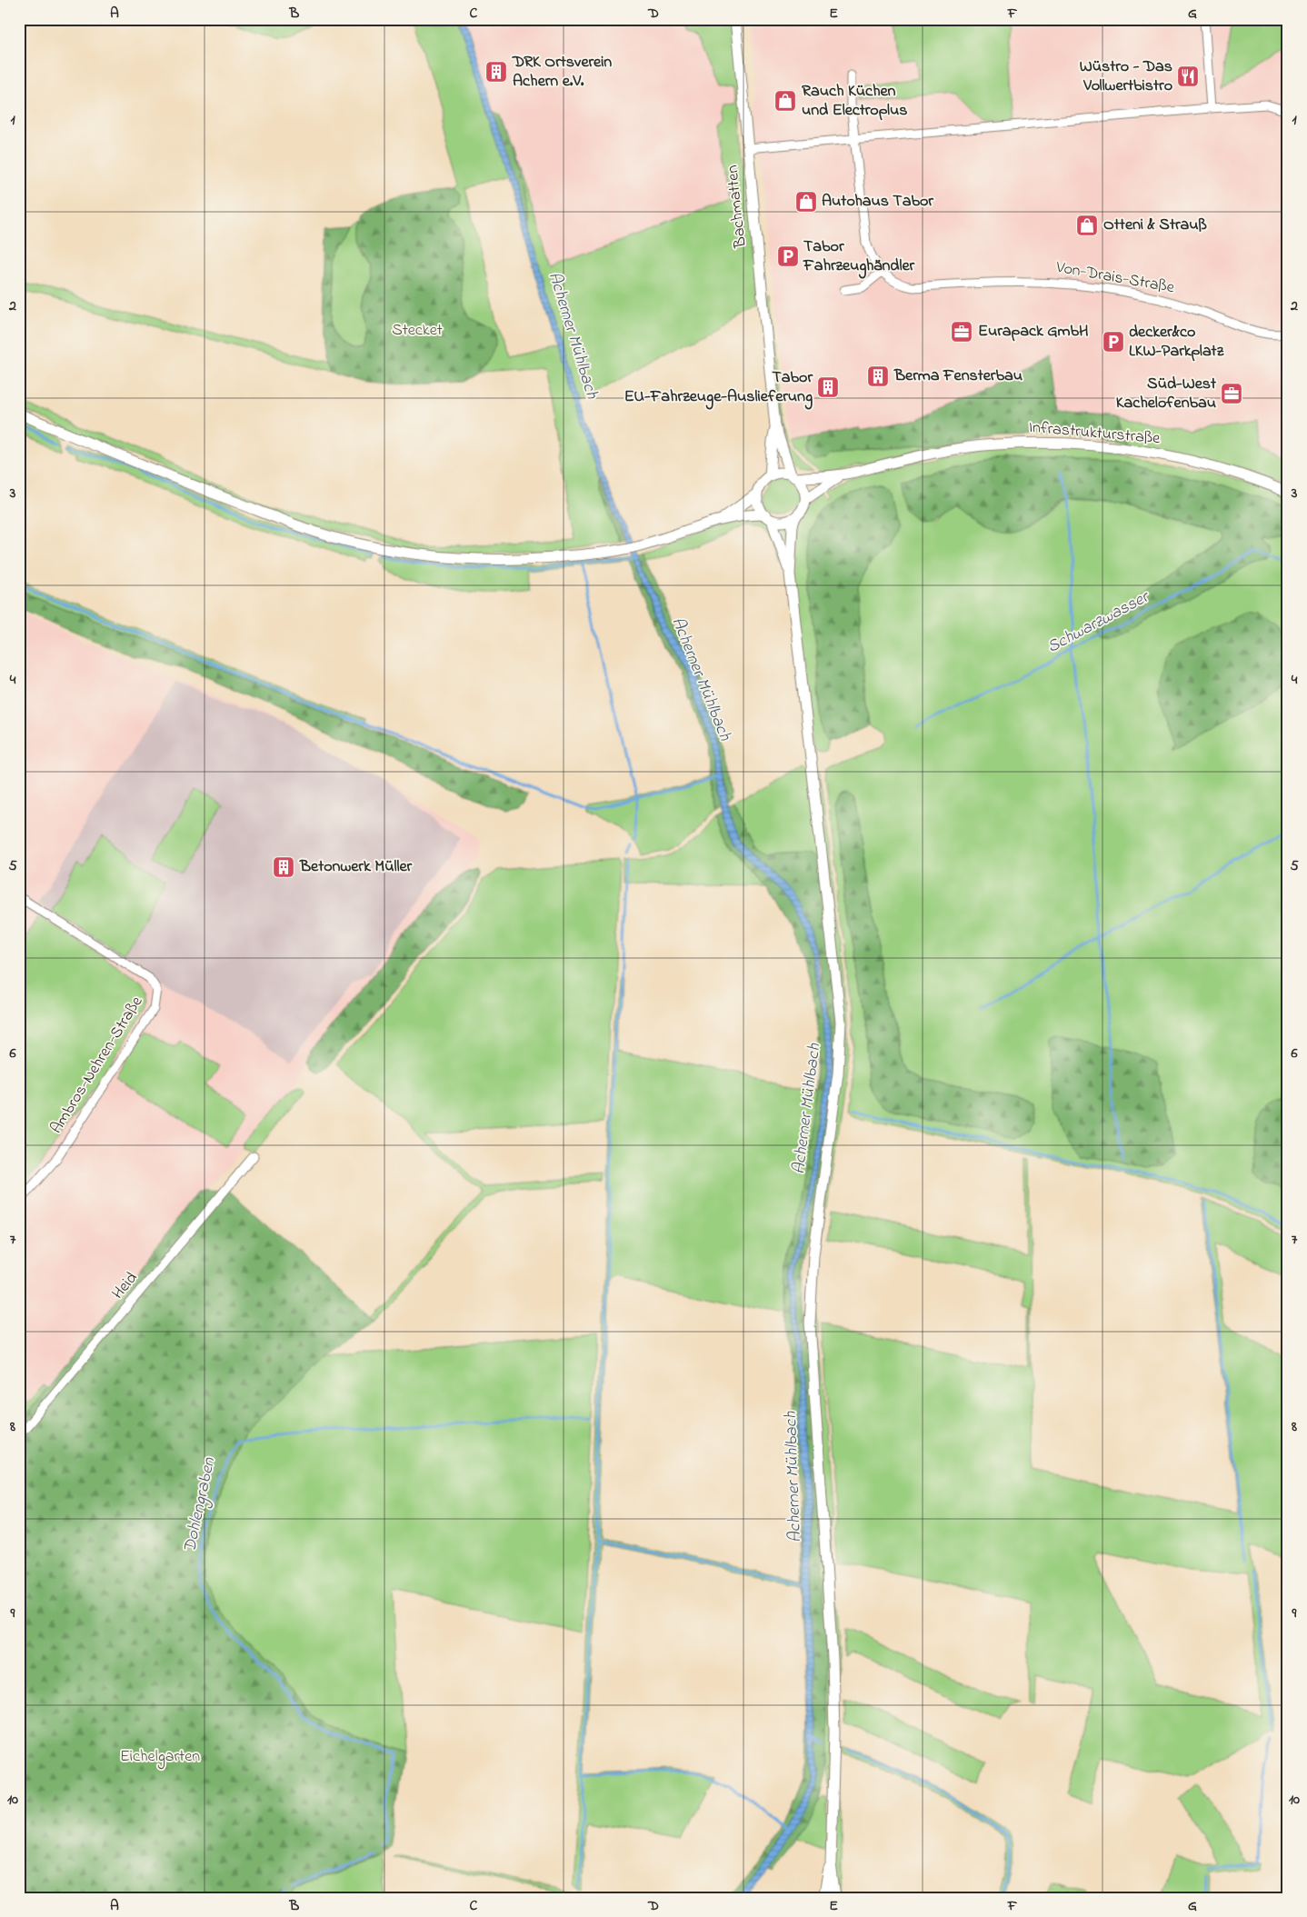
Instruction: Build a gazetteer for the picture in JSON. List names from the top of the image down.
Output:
{
  "streets": {
    "street": [
      "Bachmatten",
      "Von-Drais-Straße",
      "Infrastrukturstraße",
      "Ambros-Nehren-Straße",
      "Heid"
    ]
  },
  "water": ["Acherner Mühlbach", "Schwarzwasser", "Dohlengraben"],
  "parks": ["Stecket", "Eichelgarten"],
  "places": {
    "building": [
      "DRK Ortsverein Achern e.V.",
      "Berma Fensterbau",
      "Tabor EU-Fahrzeuge-Auslieferung",
      "Betonwerk Müller"
    ],
    "restaurant": ["Wüstro - Das Vollwertbistro"],
    "shop": ["Rauch Küchen und Electroplus", "Autohaus Tabor", "Otteni & Strauß"],
    "parking": ["Tabor Fahrzeughändler", "decker&co LKW-Parkplatz"],
    "office": ["Eurapack GmbH", "Süd-West Kachelofenbau"]
  },
  "grid": {
    "columns": [
      "A",
      "B",
      "C",
      "D",
      "E",
      "F",
      "G"
    ],
    "rows": [
      "1",
      "2",
      "3",
      "4",
      "5",
      "6",
      "7",
      "8",
      "9",
      "10"
    ]
  }
}
